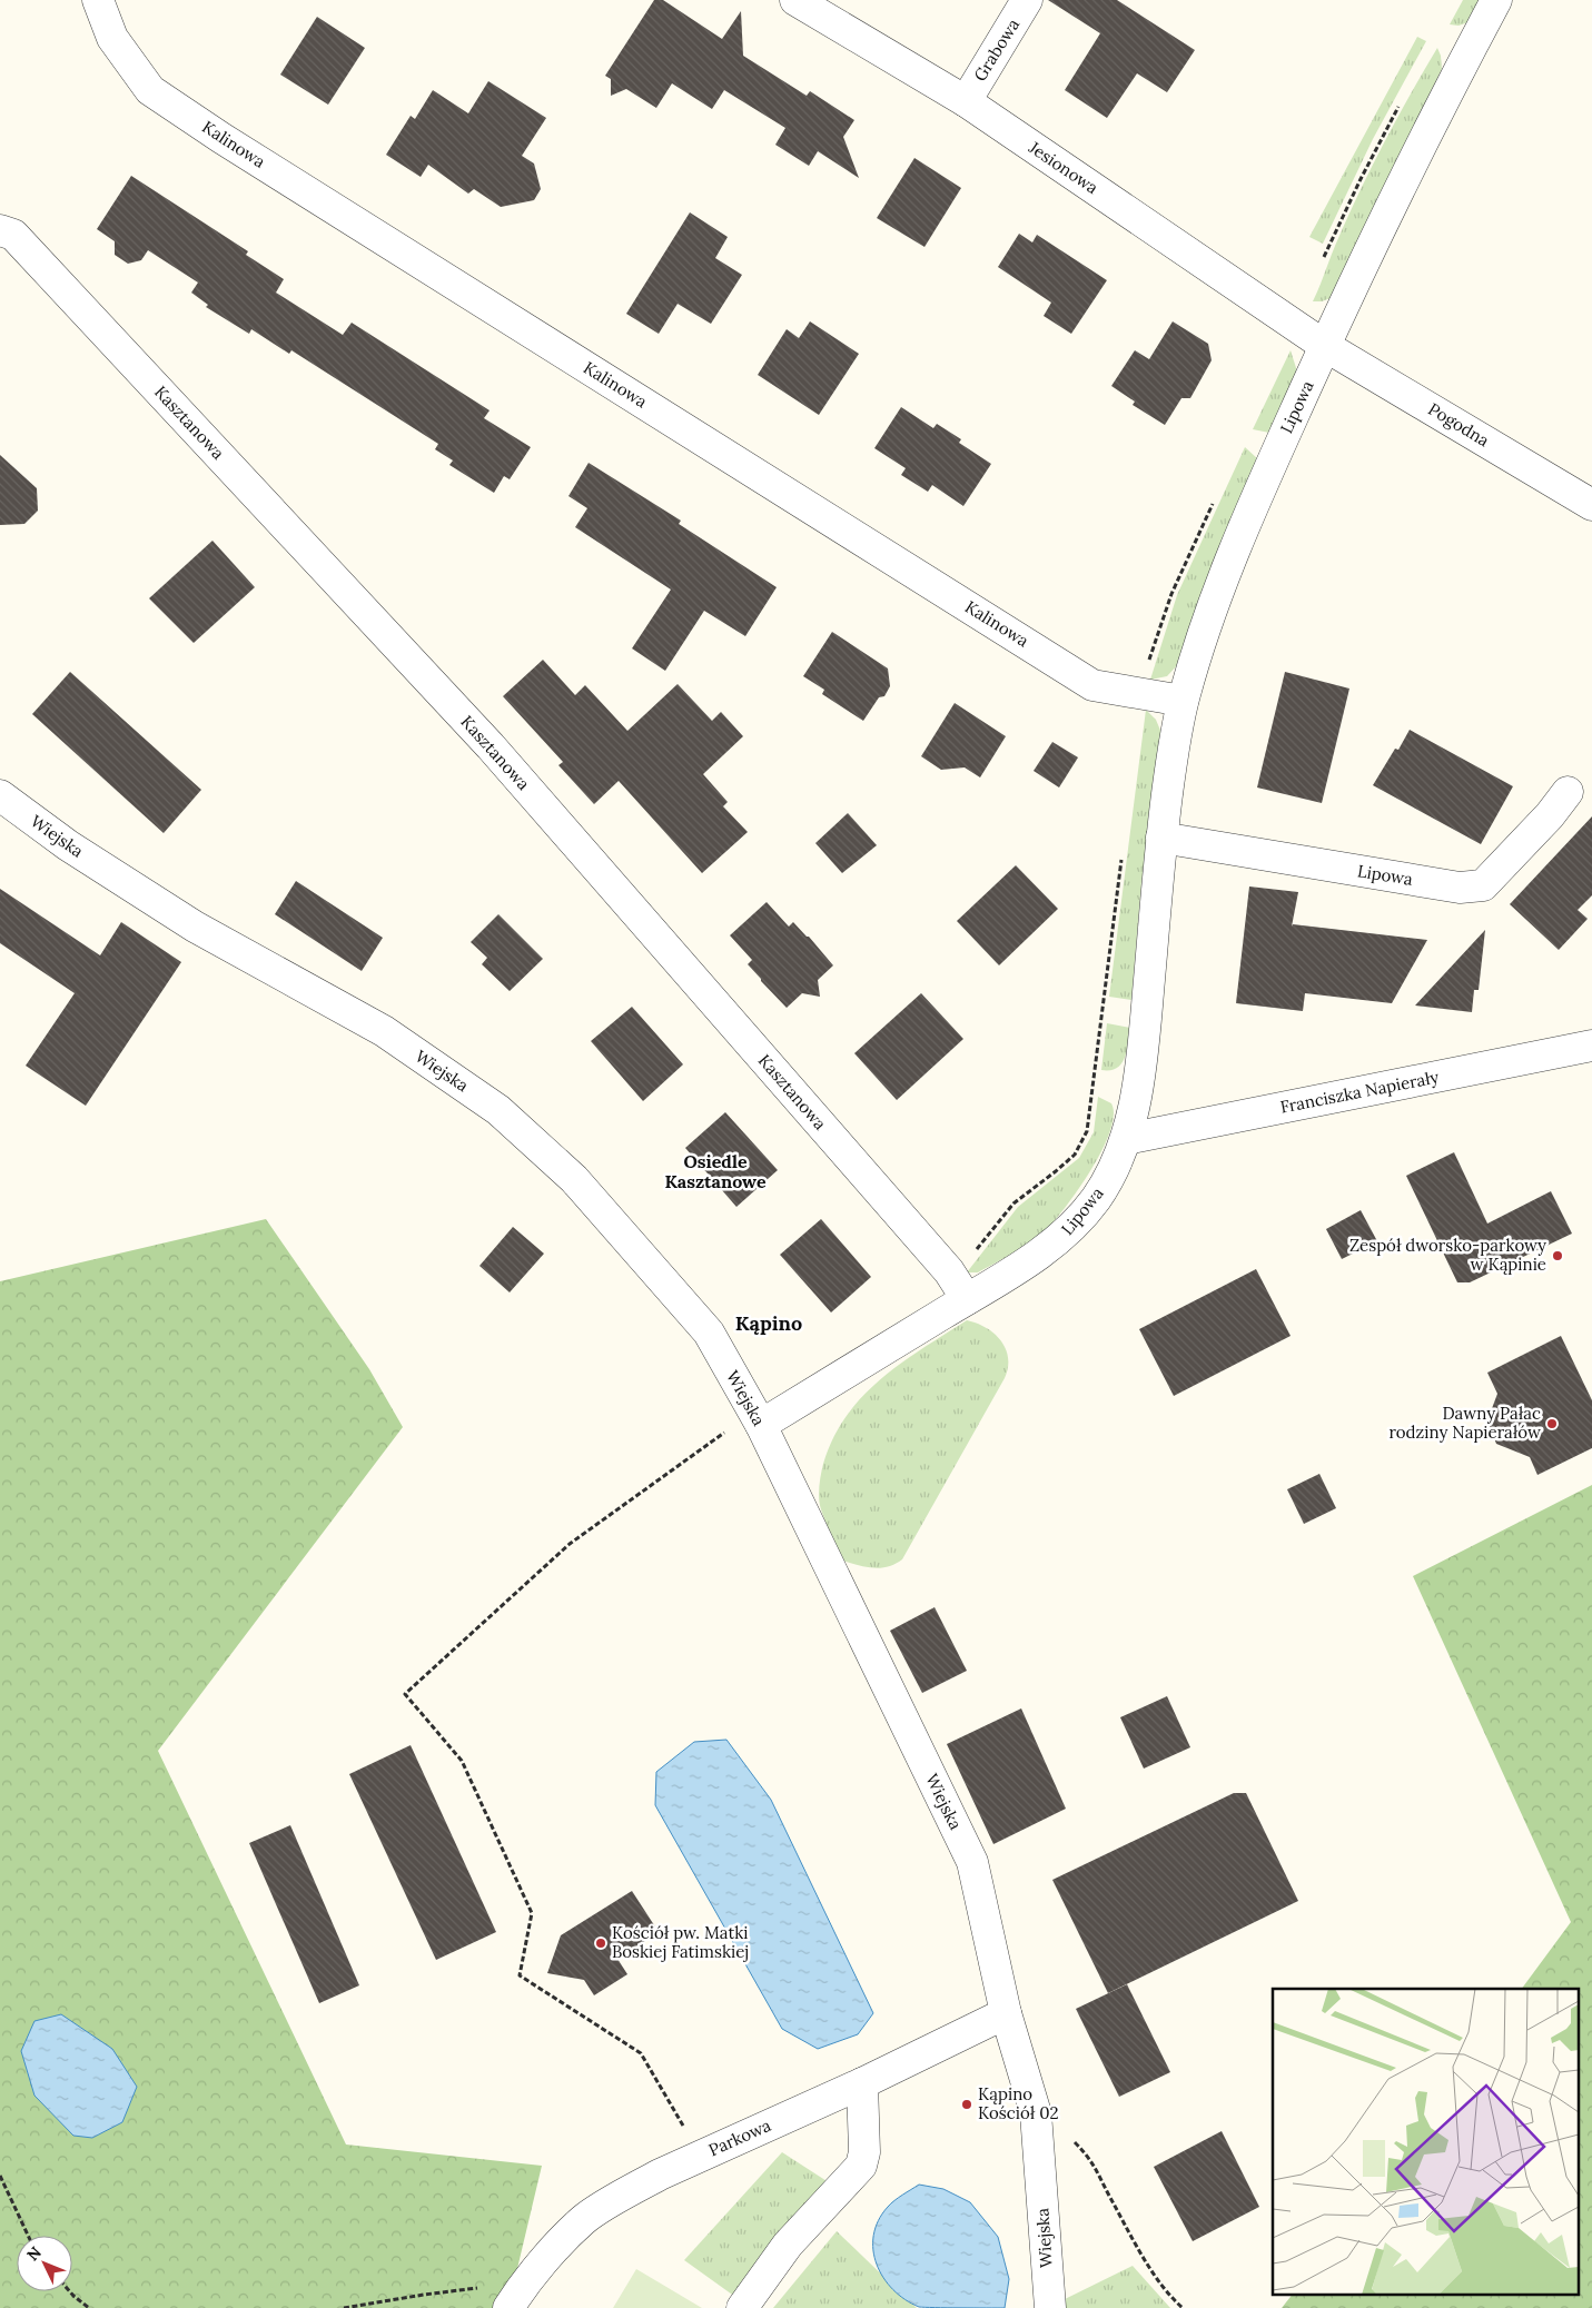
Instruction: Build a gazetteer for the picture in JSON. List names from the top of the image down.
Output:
{
  "streets": {
    "street": [
      "Grabowa",
      "Kalinowa",
      "Jesionowa",
      "Lipowa",
      "Kasztanowa",
      "Pogodna",
      "Wiejska",
      "Franciszka Napierały",
      "Parkowa"
    ]
  },
  "crossings": [
    ["Grabowa", "Jesionowa"],
    ["Kalinowa", "Lipowa"],
    ["Jesionowa", "Lipowa"],
    ["Jesionowa", "Pogodna"],
    ["Lipowa", "Kasztanowa"],
    ["Lipowa", "Pogodna"],
    ["Lipowa", "Wiejska"],
    ["Lipowa", "Franciszka Napierały"],
    ["Wiejska", "Parkowa"]
  ],
  "districts": ["Osiedle Kasztanowe", "Kąpino"],
  "places": [
    "Zespół dworsko-parkowy w Kąpinie",
    "Dawny Pałac rodziny Napierałów",
    "Kościół pw. Matki Boskiej Fatimskiej",
    "Kąpino Kościół 02"
  ],
  "north": "top left"
}
